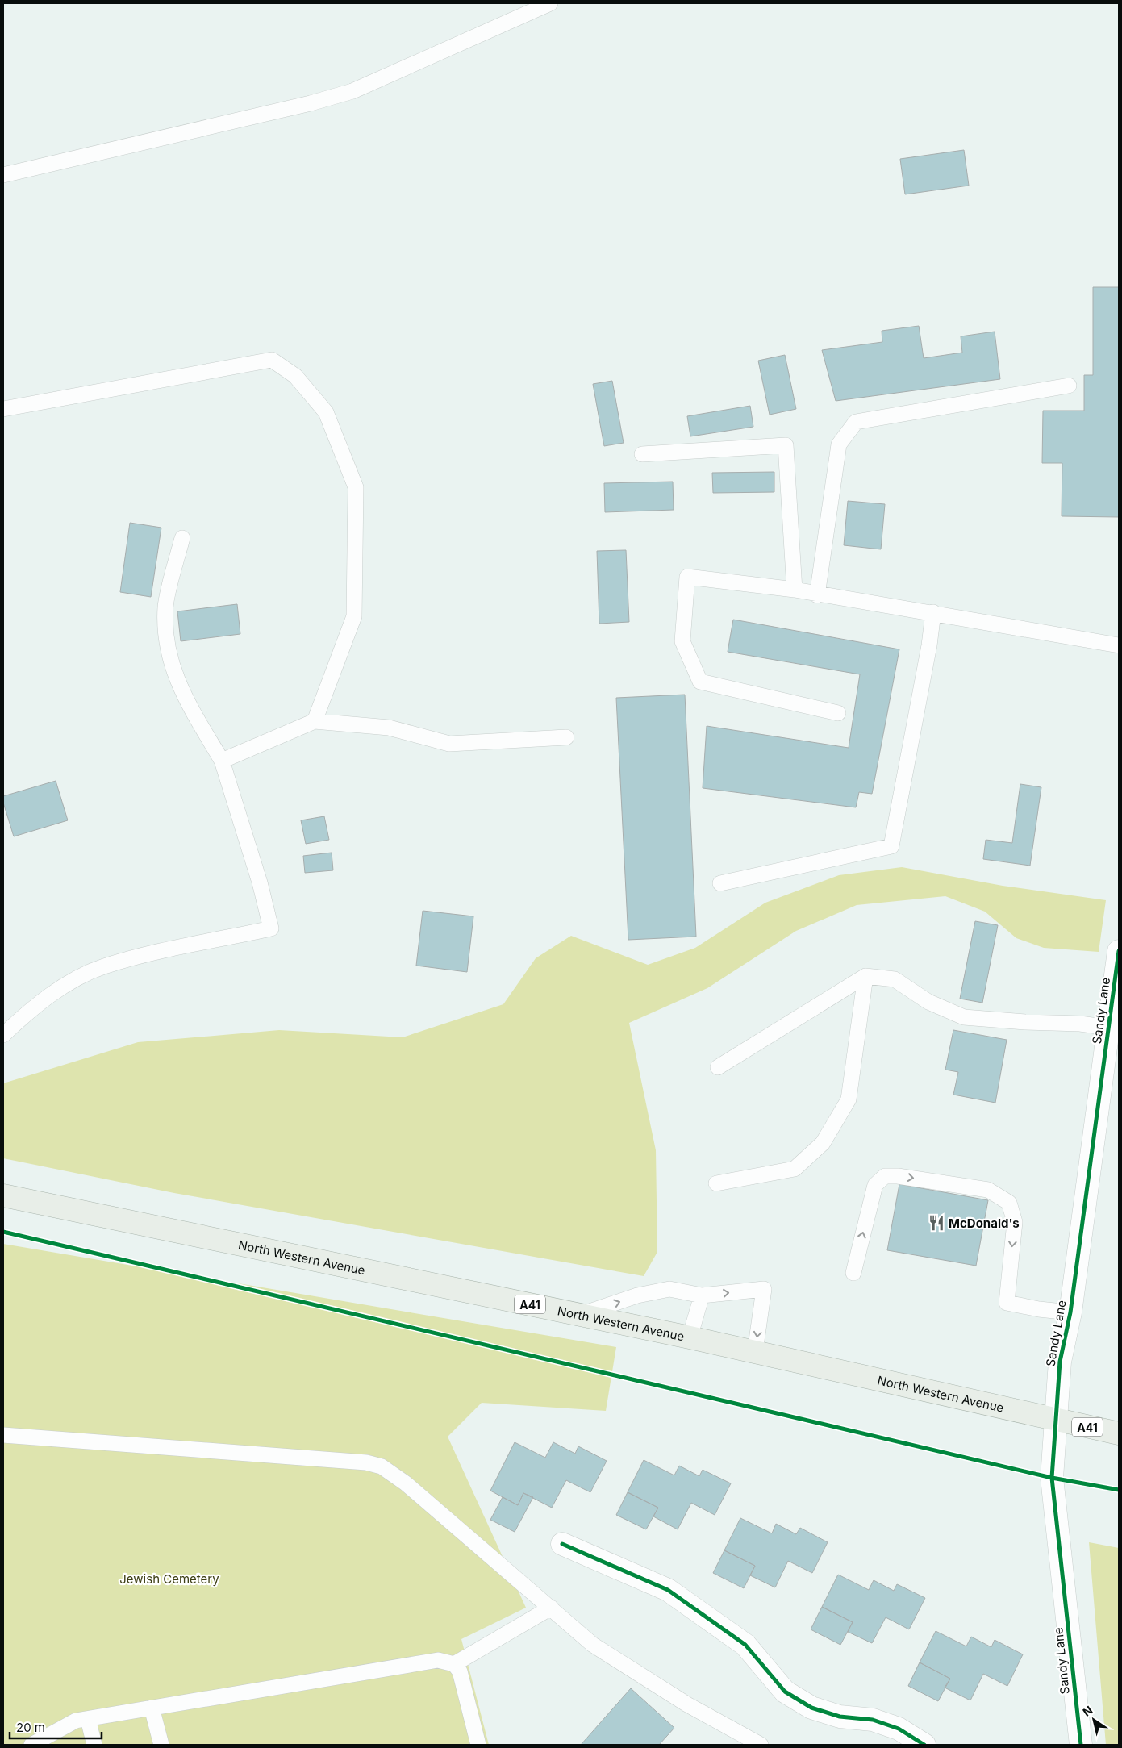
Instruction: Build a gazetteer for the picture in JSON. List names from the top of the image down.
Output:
{
  "streets": {
    "highway": ["North Western Avenue", "A41"],
    "street": ["Sandy Lane"]
  },
  "crossings": [
    ["Sandy Lane", "North Western Avenue"]
  ],
  "parks": ["Jewish Cemetery"],
  "places": {
    "restaurant": ["McDonald's"]
  },
  "scale_bar": "20 m",
  "north": "top left"
}
